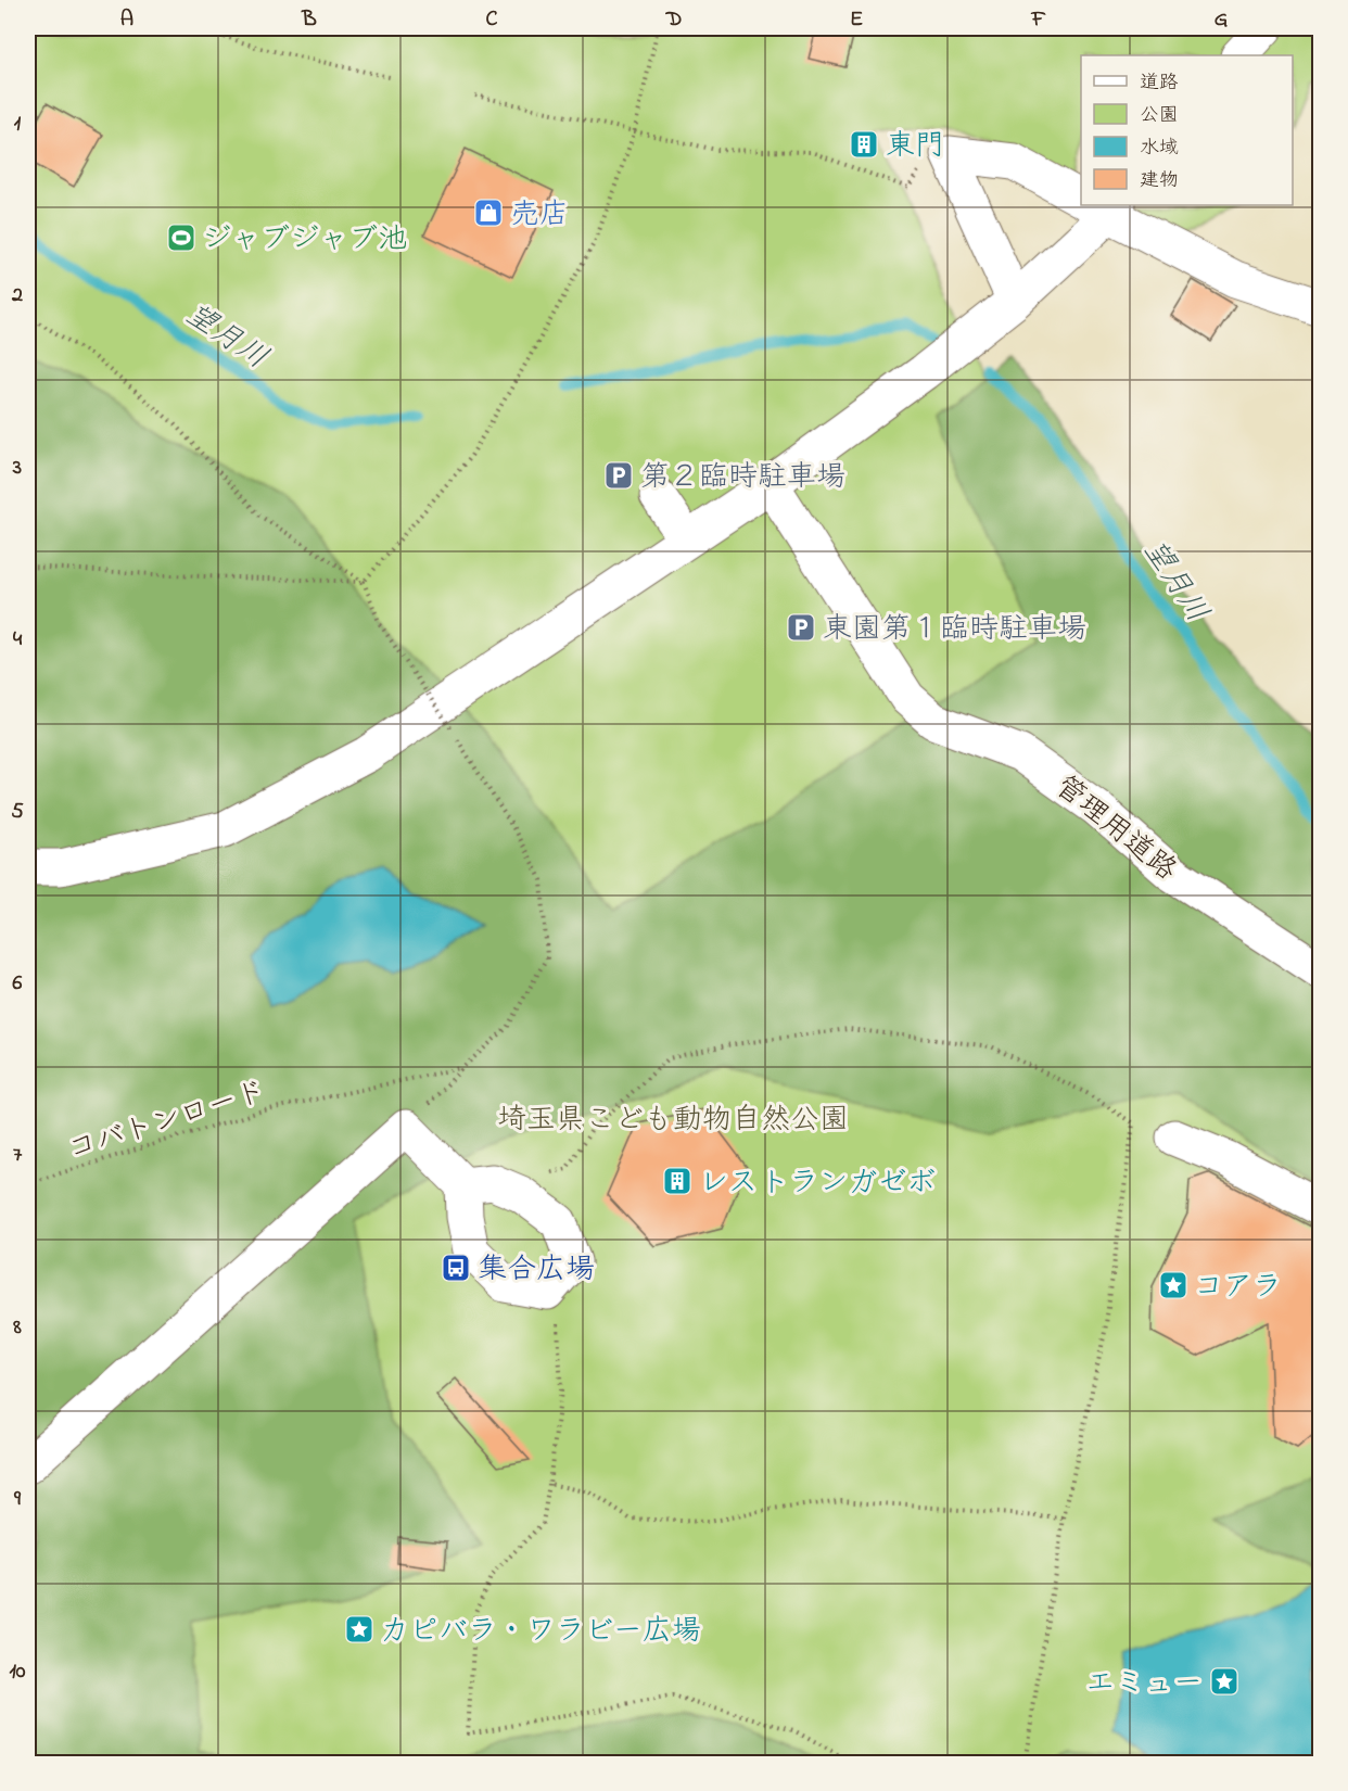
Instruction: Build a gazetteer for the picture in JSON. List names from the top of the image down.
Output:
{
  "streets": {
    "street": ["管理用道路"],
    "path": ["コバトンロード"]
  },
  "water": ["望月川"],
  "parks": ["埼玉県こども動物自然公園"],
  "places": {
    "building": ["東門", "レストランガゼボ"],
    "shop": ["売店"],
    "sports": ["ジャブジャブ池"],
    "parking": ["第２臨時駐車場", "東園第１臨時駐車場"],
    "bus stop": ["集合広場"],
    "place": ["コアラ", "カピバラ・ワラビー広場", "エミュー"]
  },
  "legend": [
    "道路",
    "公園",
    "水域",
    "建物"
  ],
  "grid": {
    "columns": [
      "A",
      "B",
      "C",
      "D",
      "E",
      "F",
      "G"
    ],
    "rows": [
      "1",
      "2",
      "3",
      "4",
      "5",
      "6",
      "7",
      "8",
      "9",
      "10"
    ]
  }
}
